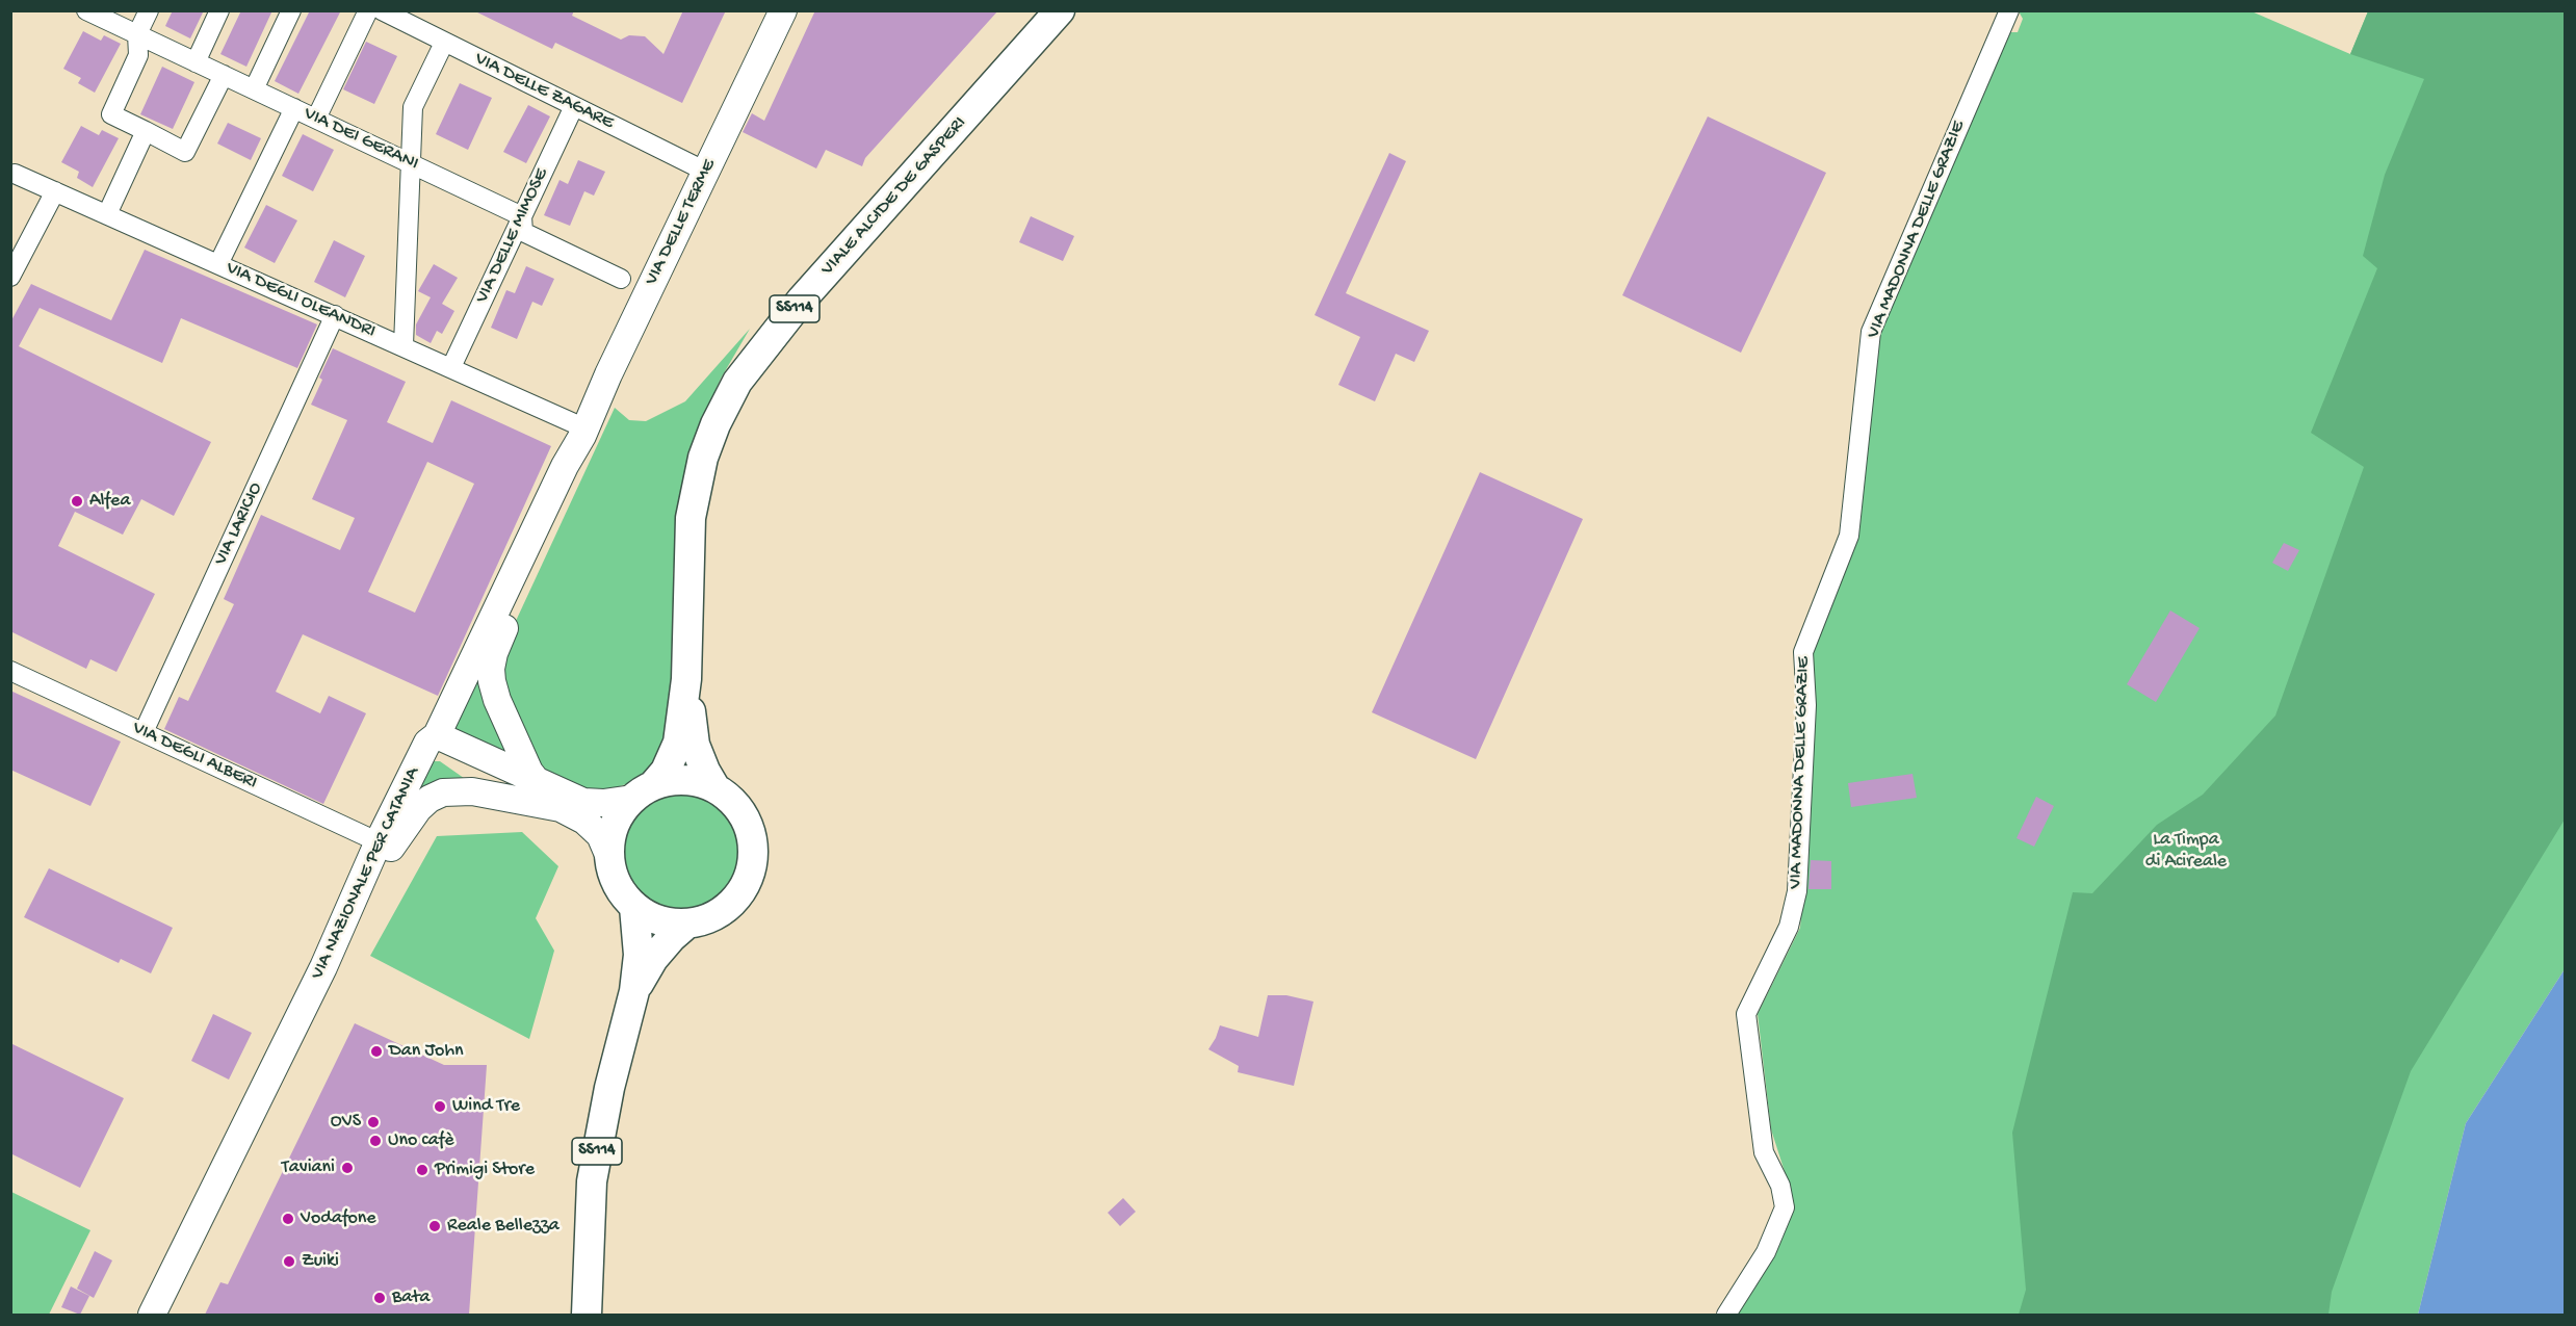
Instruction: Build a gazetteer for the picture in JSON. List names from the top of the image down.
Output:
{
  "streets": {
    "main road": [
      "VIALE ALCIDE DE GASPERI",
      "VIA DELLE TERME",
      "SS114",
      "VIA NAZIONALE PER CATANIA"
    ],
    "street": [
      "VIA DELLE ZAGARE",
      "VIA DEI GERANI",
      "VIA MADONNA DELLE GRAZIE",
      "VIA DELLE MIMOSE",
      "VIA DEGLI OLEANDRI",
      "VIA LARICIO",
      "VIA DEGLI ALBERI"
    ]
  },
  "crossings": [
    ["VIA DELLE ZAGARE", "VIA DELLE TERME"],
    ["VIA DELLE ZAGARE", "VIA DELLE MIMOSE"],
    ["VIA DEI GERANI", "VIA DELLE MIMOSE"],
    ["VIA DELLE TERME", "VIA DEGLI OLEANDRI"],
    ["VIA DELLE TERME", "VIA NAZIONALE PER CATANIA"],
    ["VIA DELLE MIMOSE", "VIA DEGLI OLEANDRI"],
    ["VIA DEGLI OLEANDRI", "VIA LARICIO"],
    ["VIA DEGLI OLEANDRI", "VIA NAZIONALE PER CATANIA"],
    ["VIA LARICIO", "VIA DEGLI ALBERI"],
    ["VIA DEGLI ALBERI", "VIA NAZIONALE PER CATANIA"]
  ],
  "parks": ["La Timpa di Acireale"],
  "places": [
    "Alfea",
    "Dan John",
    "Wind Tre",
    "OVS",
    "Uno cafè",
    "Taviani",
    "Primigi Store",
    "Vodafone",
    "Reale Bellezza",
    "Zuiki",
    "Bata"
  ]
}
